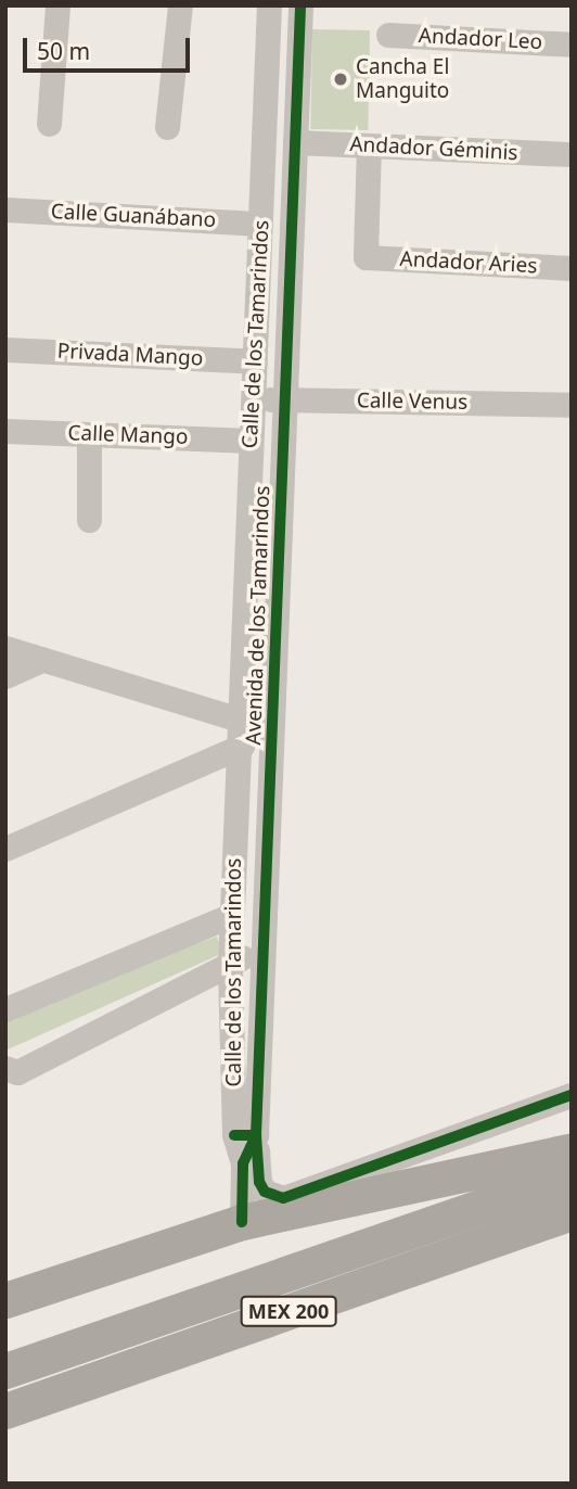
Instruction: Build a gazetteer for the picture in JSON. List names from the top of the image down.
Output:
{
  "streets": {
    "highway": ["MEX 200"],
    "street": [
      "Andador Leo",
      "Andador Géminis",
      "Calle Guanábano",
      "Andador Aries",
      "Calle de los Tamarindos",
      "Privada Mango",
      "Calle Venus",
      "Calle Mango",
      "Avenida de los Tamarindos"
    ]
  },
  "crossings": [
    ["Andador Géminis", "Andador Aries"],
    ["Andador Géminis", "Avenida de los Tamarindos"],
    ["Calle Guanábano", "Calle de los Tamarindos"],
    ["Calle de los Tamarindos", "Privada Mango"],
    ["Calle de los Tamarindos", "Calle Venus"],
    ["Calle de los Tamarindos", "Calle Mango"],
    ["Calle de los Tamarindos", "Avenida de los Tamarindos"],
    ["Calle Venus", "Avenida de los Tamarindos"]
  ],
  "places": ["Cancha El Manguito"],
  "scale_bar": "50 m"
}
